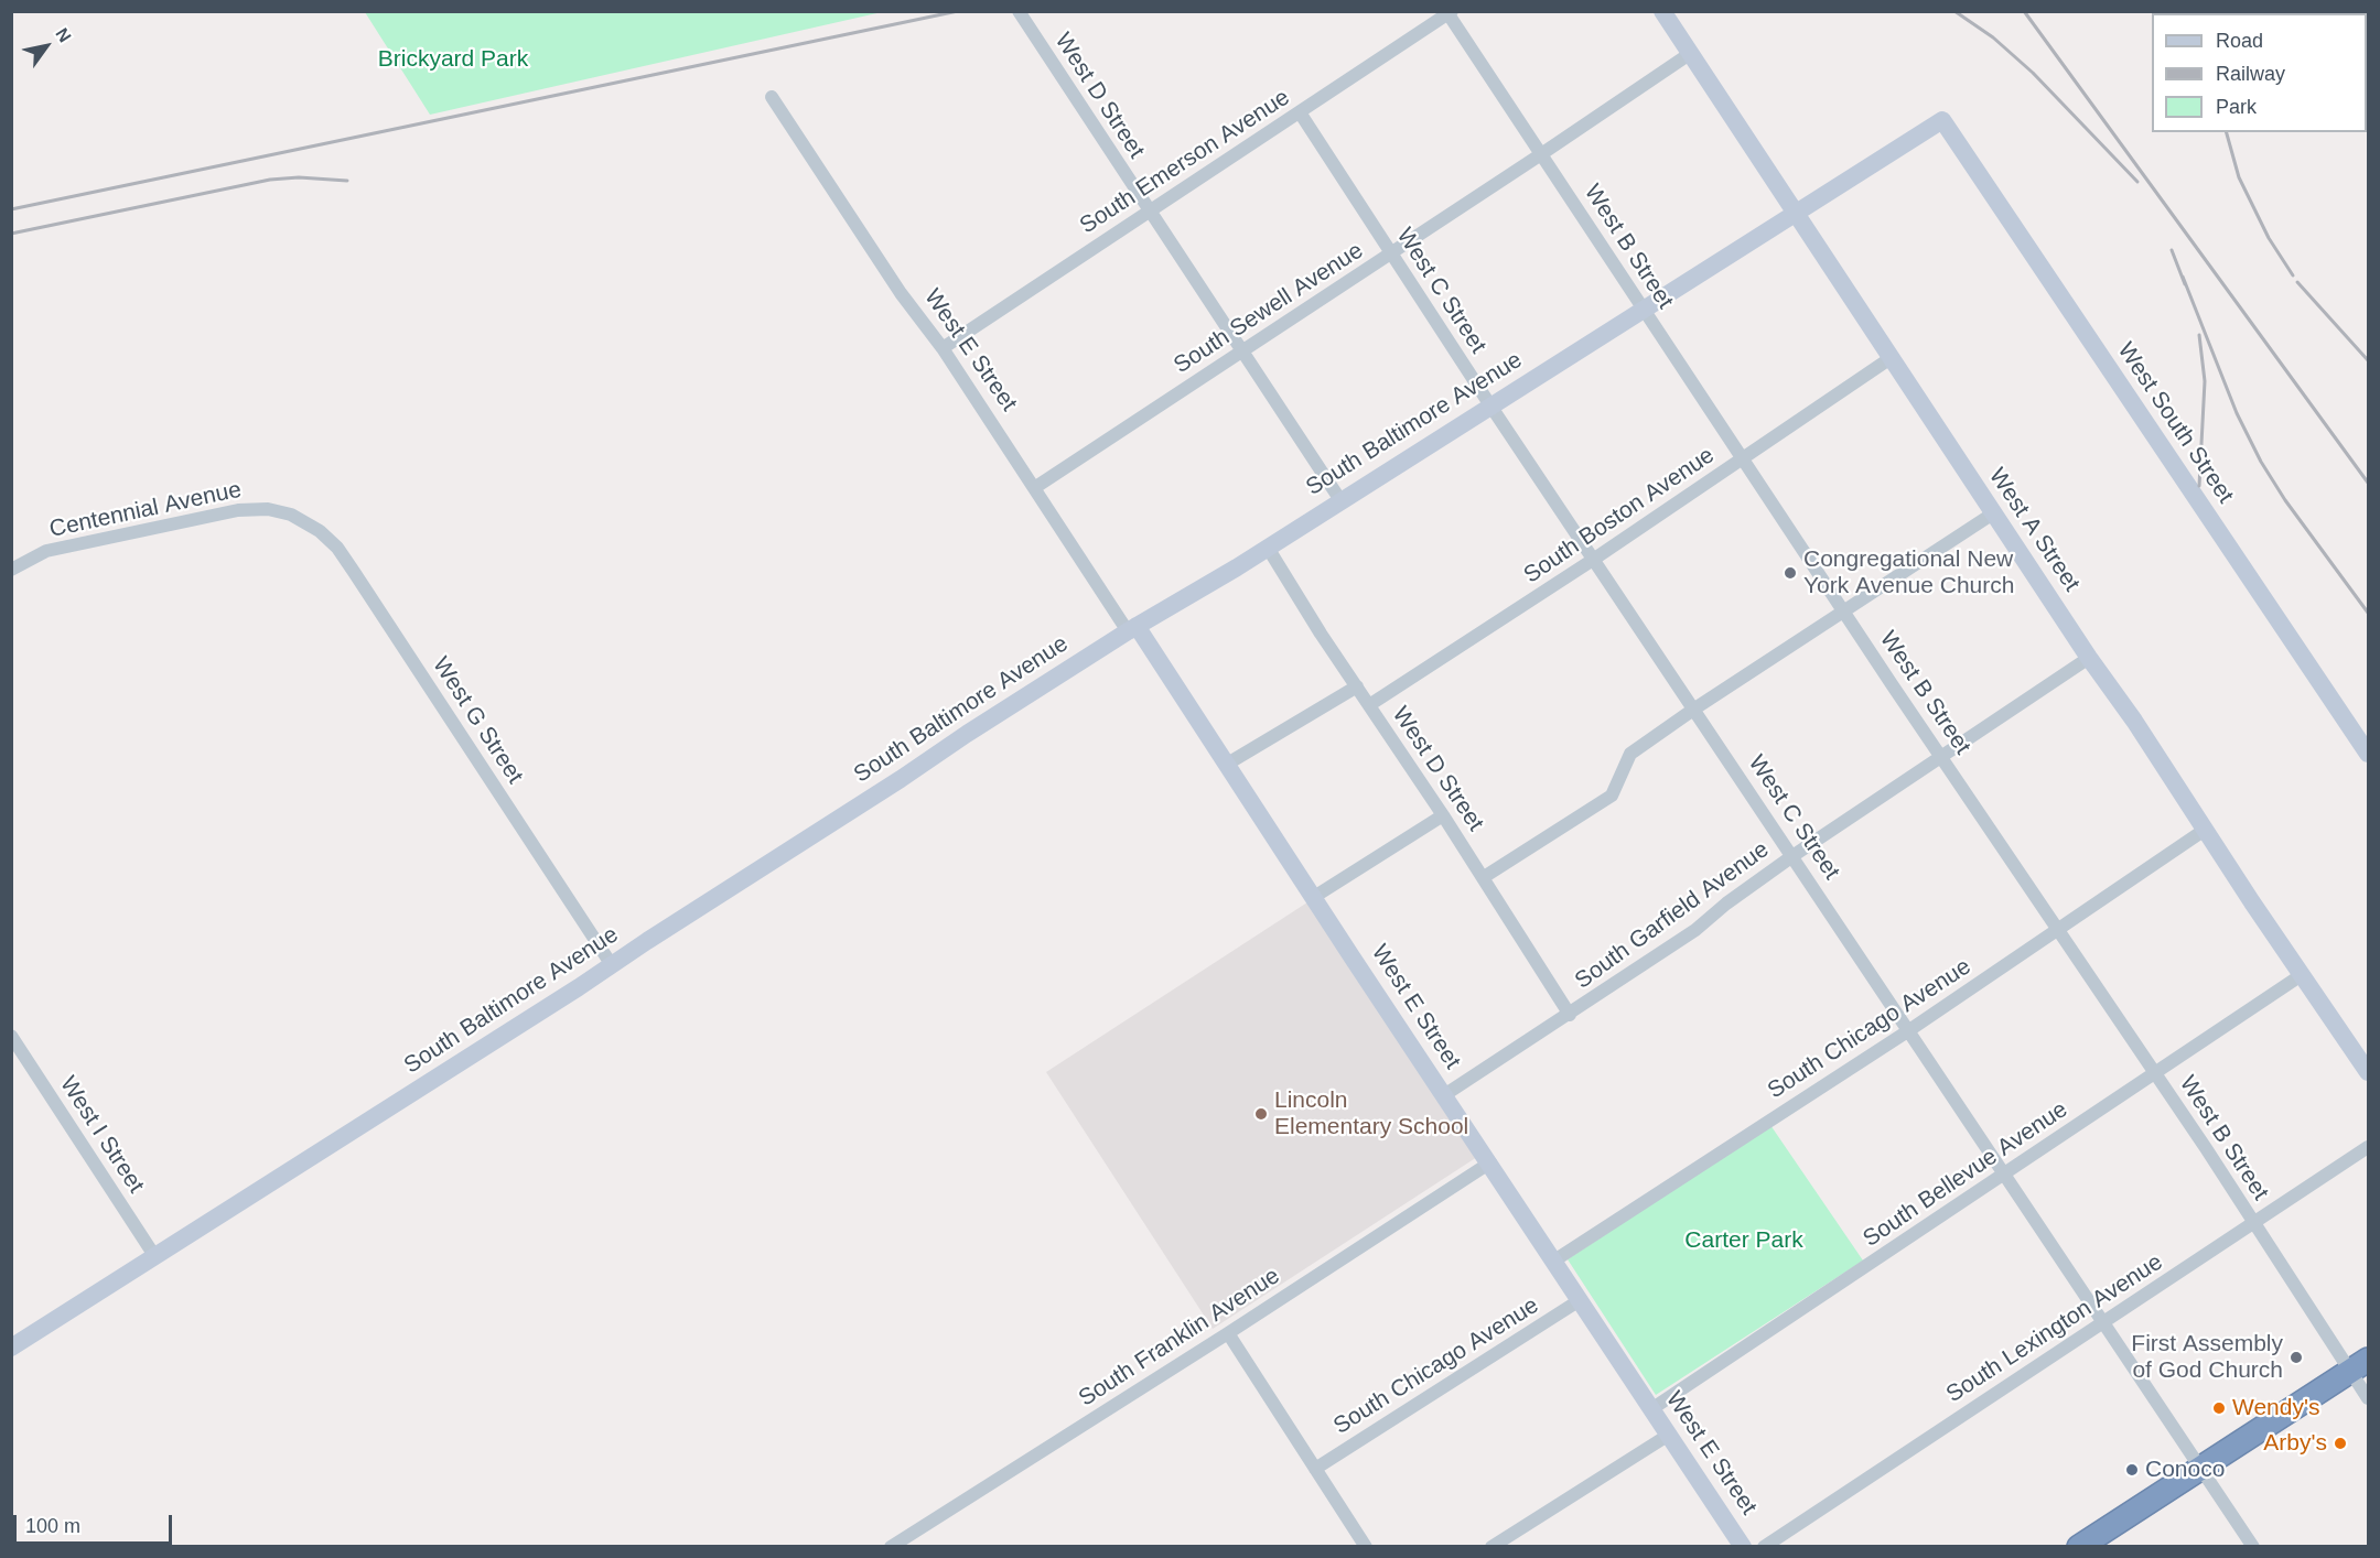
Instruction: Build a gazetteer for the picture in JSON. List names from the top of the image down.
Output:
{
  "streets": {
    "street": [
      "West D Street",
      "South Emerson Avenue",
      "West B Street",
      "West C Street",
      "South Sewell Avenue",
      "West E Street",
      "West South Street",
      "South Baltimore Avenue",
      "Centennial Avenue",
      "South Boston Avenue",
      "West A Street",
      "West G Street",
      "South Garfield Avenue",
      "South Chicago Avenue",
      "West I Street",
      "South Bellevue Avenue",
      "South Lexington Avenue",
      "South Franklin Avenue"
    ]
  },
  "crossings": [
    ["West D Street", "South Emerson Avenue"],
    ["West D Street", "South Sewell Avenue"],
    ["West D Street", "South Baltimore Avenue"],
    ["West D Street", "South Boston Avenue"],
    ["West D Street", "South Garfield Avenue"],
    ["South Emerson Avenue", "West B Street"],
    ["South Emerson Avenue", "West C Street"],
    ["South Emerson Avenue", "West E Street"],
    ["West B Street", "South Sewell Avenue"],
    ["West B Street", "South Baltimore Avenue"],
    ["West B Street", "South Boston Avenue"],
    ["West B Street", "South Garfield Avenue"],
    ["West B Street", "South Chicago Avenue"],
    ["West B Street", "South Bellevue Avenue"],
    ["West B Street", "South Lexington Avenue"],
    ["West C Street", "South Sewell Avenue"],
    ["West C Street", "South Baltimore Avenue"],
    ["West C Street", "South Boston Avenue"],
    ["West C Street", "South Garfield Avenue"],
    ["West C Street", "South Chicago Avenue"],
    ["West C Street", "South Bellevue Avenue"],
    ["West C Street", "South Lexington Avenue"],
    ["South Sewell Avenue", "West E Street"],
    ["South Sewell Avenue", "West A Street"],
    ["West E Street", "South Baltimore Avenue"],
    ["West E Street", "South Garfield Avenue"],
    ["West E Street", "South Chicago Avenue"],
    ["West E Street", "South Bellevue Avenue"],
    ["West E Street", "South Franklin Avenue"],
    ["West South Street", "South Baltimore Avenue"],
    ["South Baltimore Avenue", "West A Street"],
    ["South Baltimore Avenue", "West G Street"],
    ["South Baltimore Avenue", "West I Street"],
    ["Centennial Avenue", "West G Street"],
    ["South Boston Avenue", "West A Street"],
    ["West A Street", "South Garfield Avenue"],
    ["West A Street", "South Chicago Avenue"],
    ["West A Street", "South Bellevue Avenue"]
  ],
  "parks": ["Brickyard Park", "Carter Park"],
  "places": [
    "Congregational New York Avenue Church",
    "Lincoln Elementary School",
    "First Assembly of God Church",
    "Wendy's",
    "Arby's",
    "Conoco"
  ],
  "legend": ["Road", "Railway", "Park"],
  "scale_bar": "100 m",
  "north": "top right"
}
